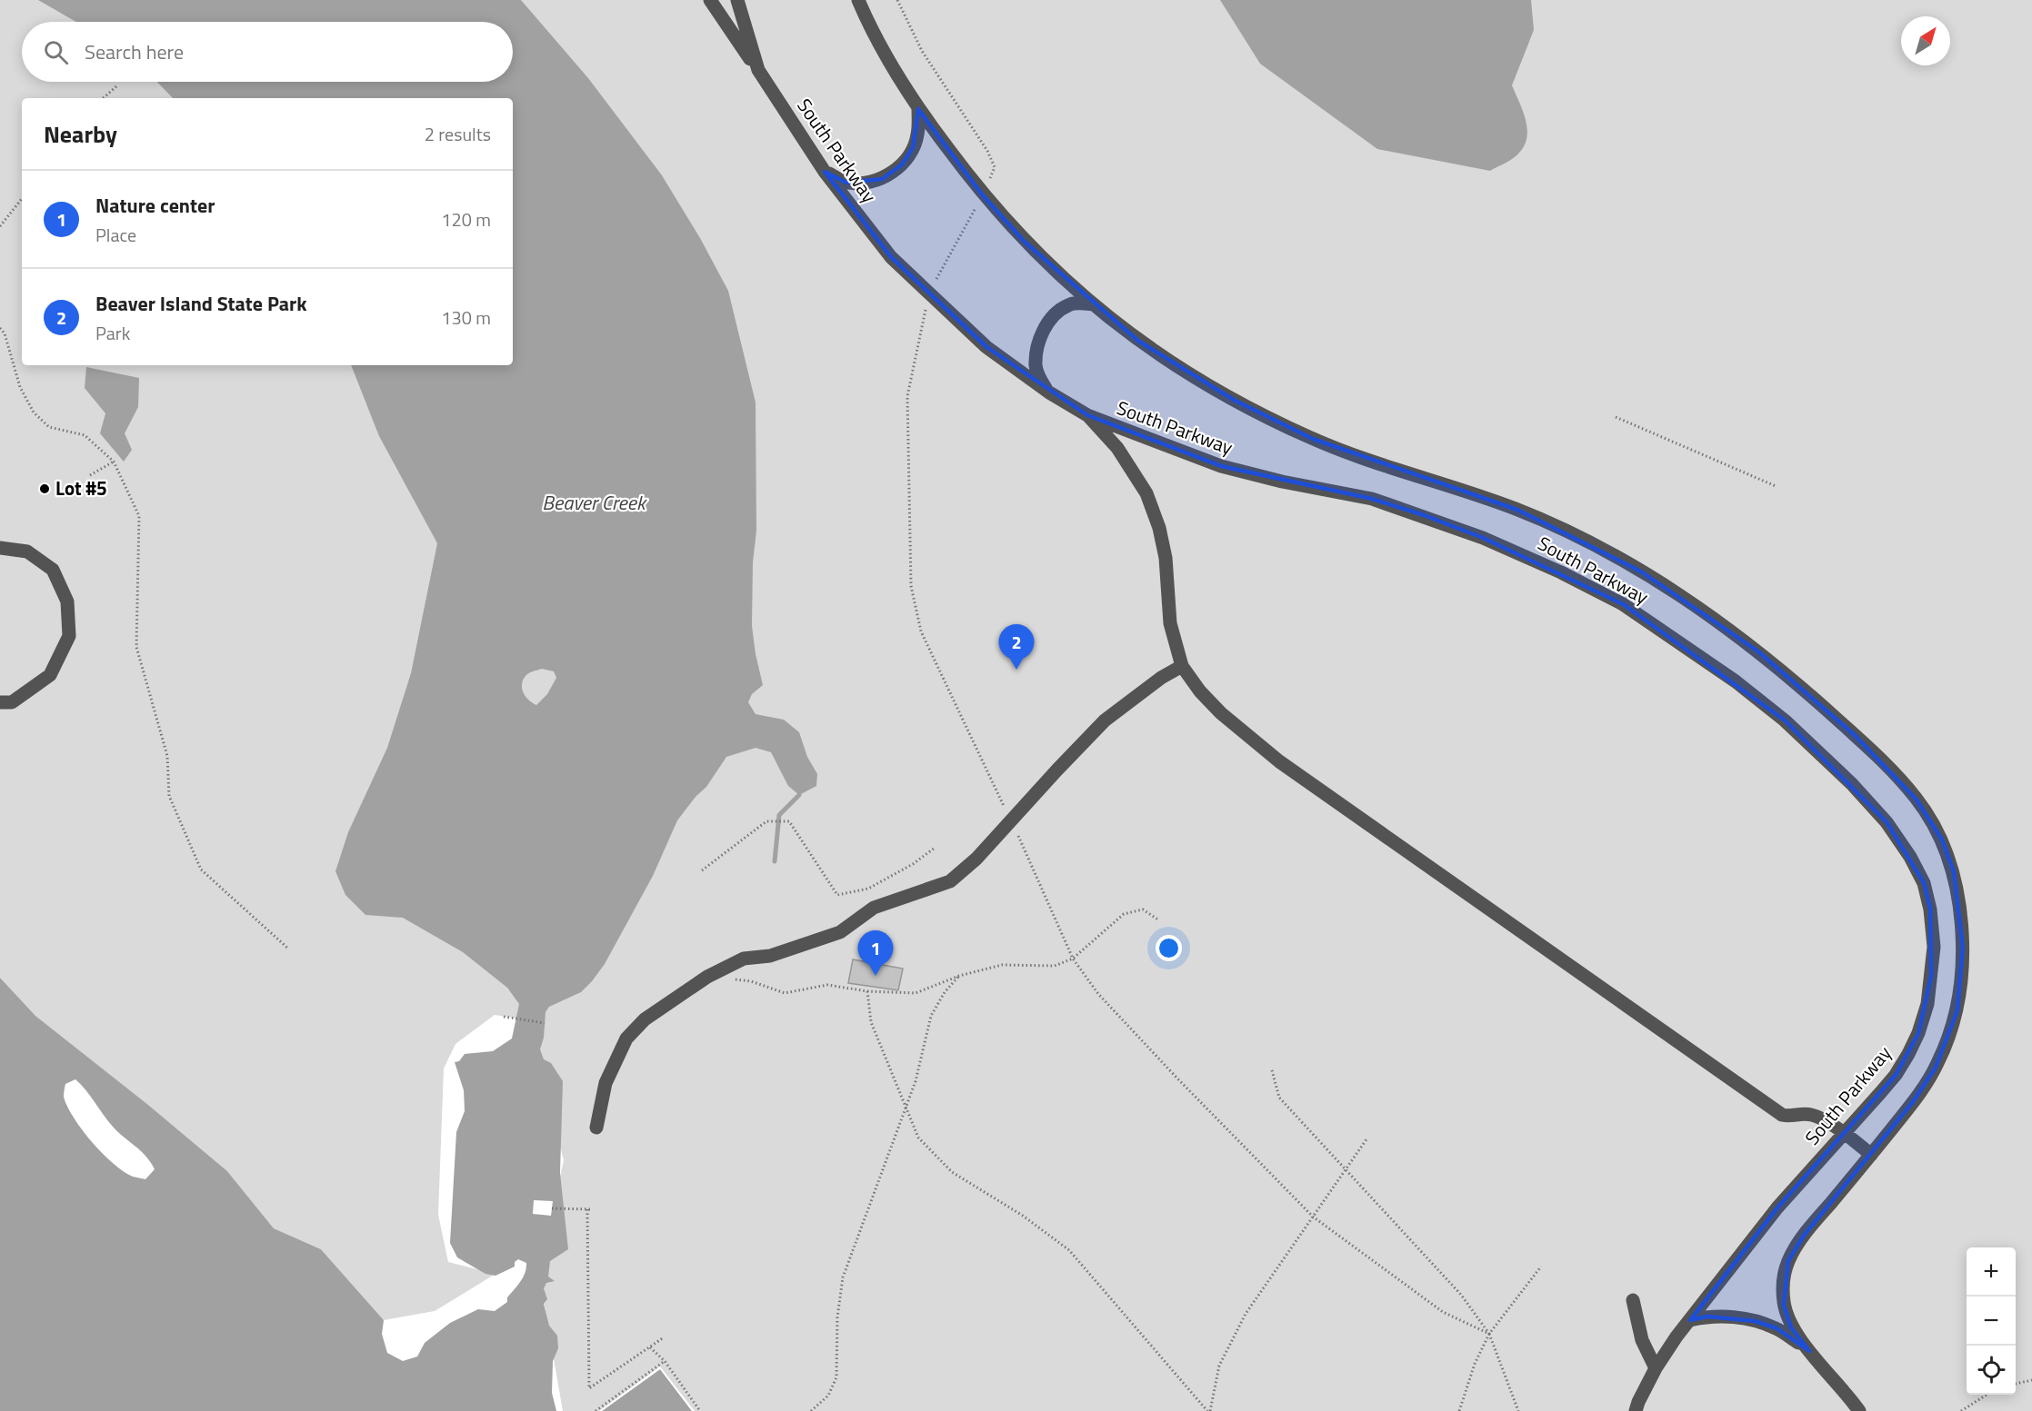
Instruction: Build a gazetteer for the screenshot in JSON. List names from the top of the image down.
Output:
{
  "streets": {
    "street": ["South Parkway"]
  },
  "water": ["Beaver Creek"],
  "places": ["Lot #5"],
  "north": "top right",
  "page": {
    "search": "Search here",
    "heading": ["Nearby", "2 results"],
    "list": [
      {
        "mark": "1",
        "name": "Nature center",
        "note": "Place",
        "value": "120 m"
      },
      {
        "mark": "2",
        "name": "Beaver Island State Park",
        "note": "Park",
        "value": "130 m"
      }
    ],
    "pins": ["2", "1"],
    "map_buttons": ["+", "−"]
  }
}
